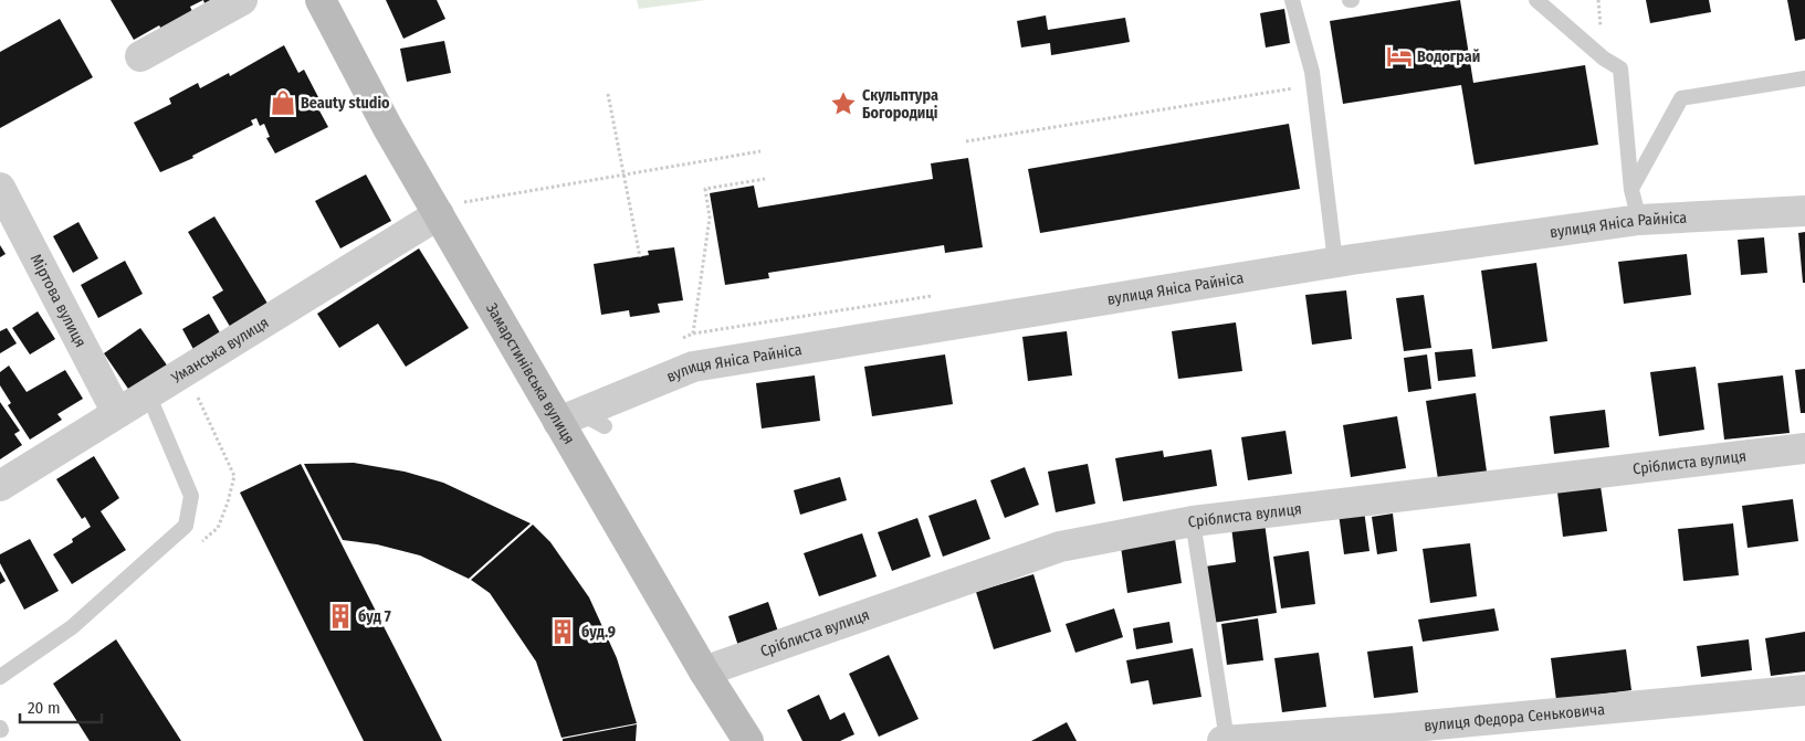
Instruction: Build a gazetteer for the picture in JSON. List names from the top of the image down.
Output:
{
  "streets": {
    "main road": ["Замарстинівська вулиця"],
    "street": [
      "вулиця Яніса Райніса",
      "Міртова вулиця",
      "Уманська вулиця",
      "Сріблиста вулиця",
      "вулиця Федора Сеньковича"
    ]
  },
  "crossings": [
    ["вулиця Яніса Райніса", "Замарстинівська вулиця"],
    ["Міртова вулиця", "Уманська вулиця"],
    ["Уманська вулиця", "Замарстинівська вулиця"],
    ["Замарстинівська вулиця", "Сріблиста вулиця"]
  ],
  "places": {
    "hotel": ["Водограй"],
    "shop": ["Beauty studio"],
    "place": ["Скульптура Богородиці"],
    "building": ["буд 7", "буд.9"]
  },
  "scale_bar": "20 m"
}
